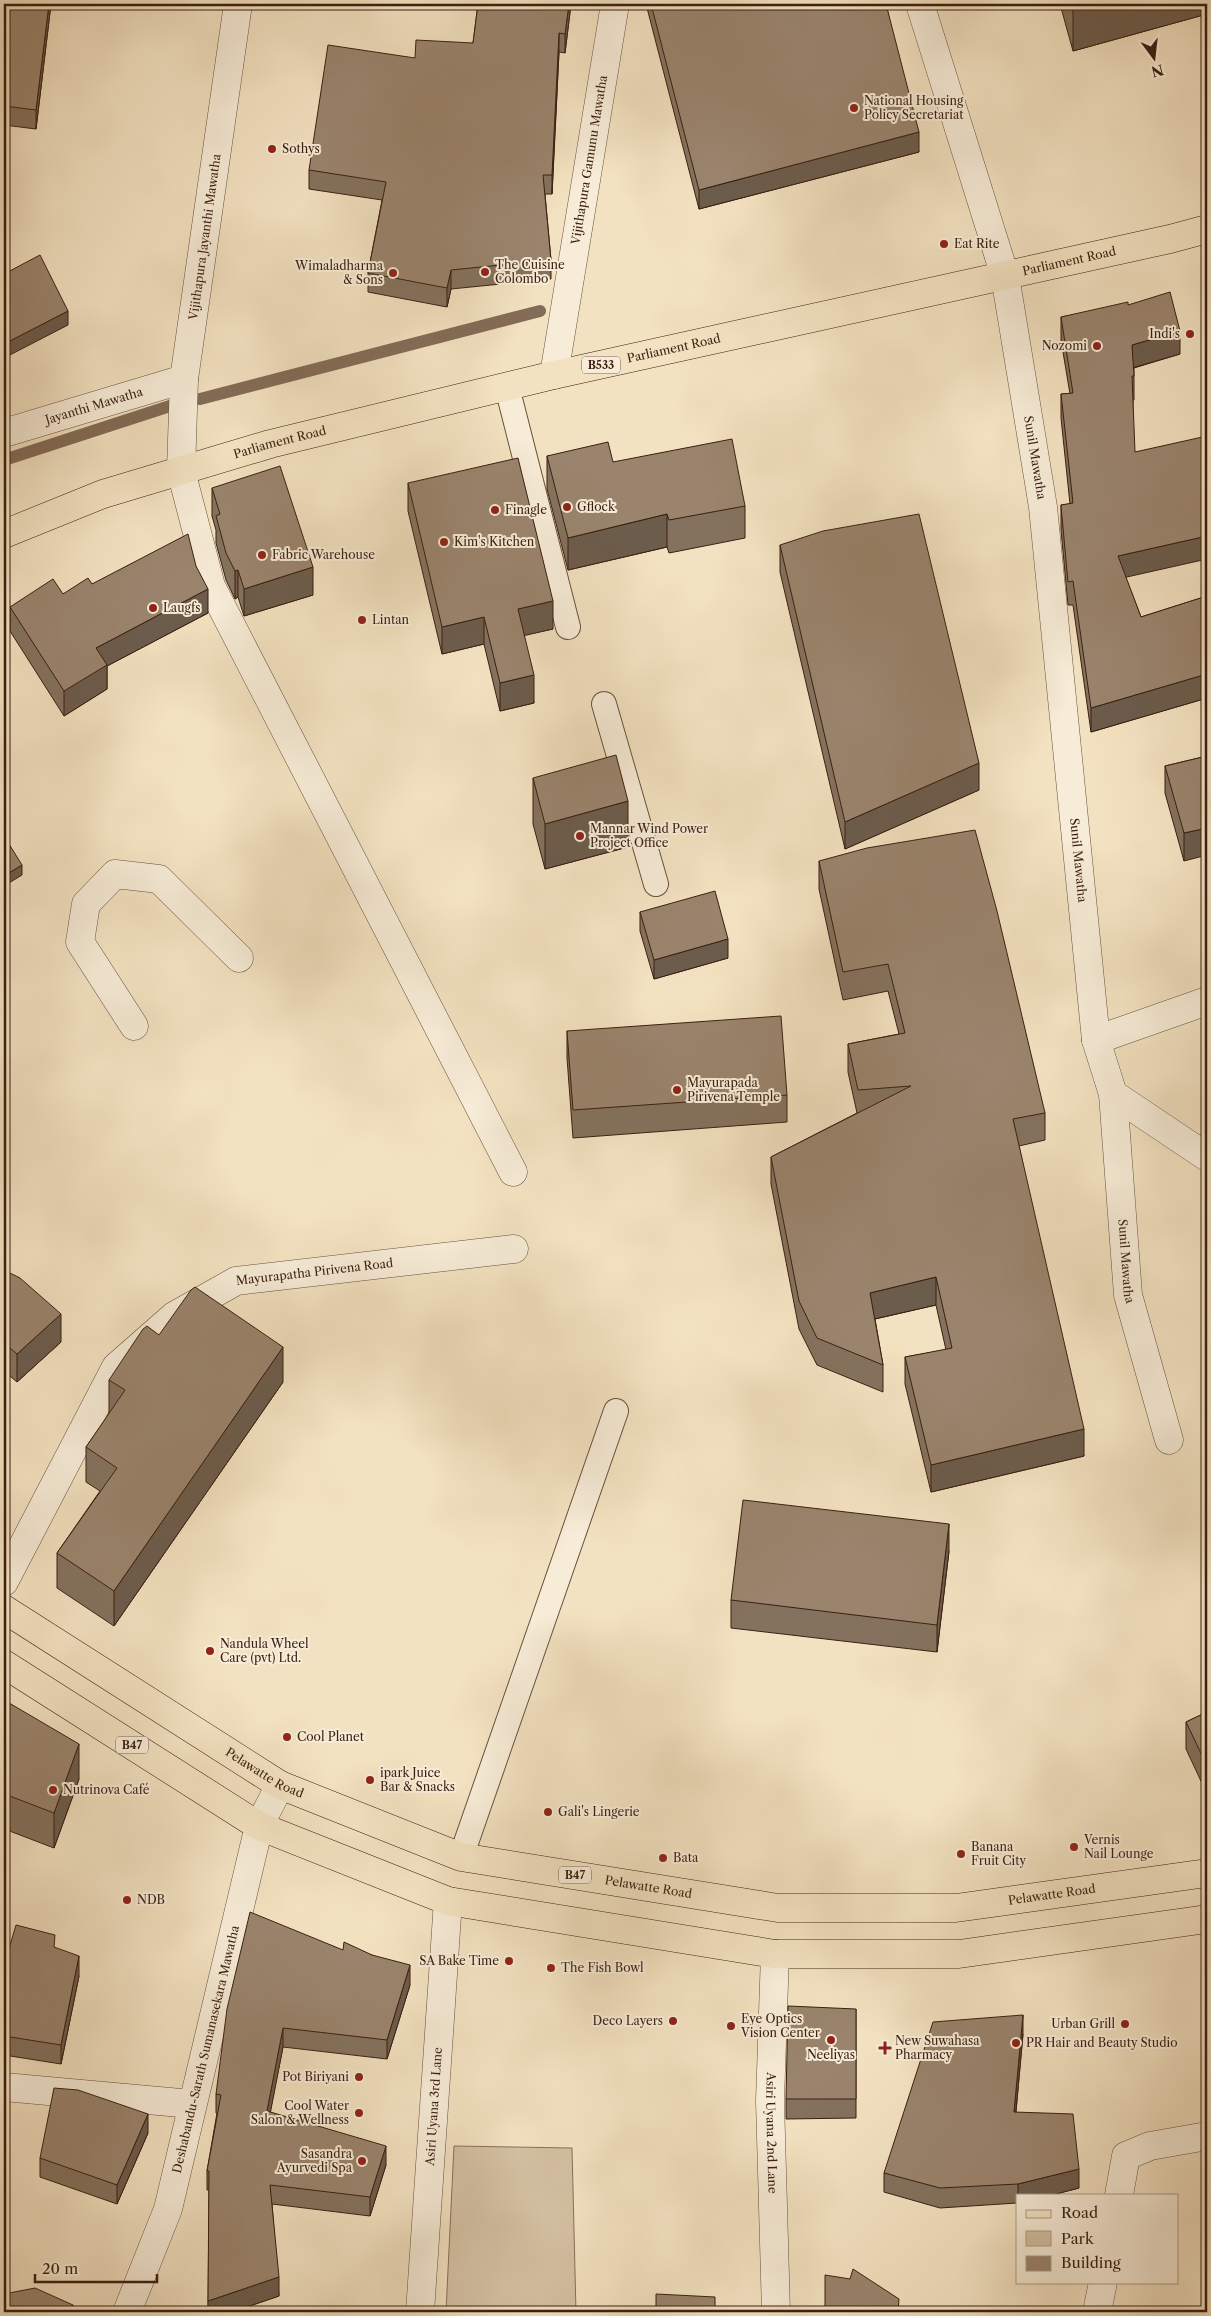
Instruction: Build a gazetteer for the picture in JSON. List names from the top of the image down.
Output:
{
  "streets": {
    "main road": [
      "Parliament Road",
      "B533",
      "B47",
      "Pelawatte Road"
    ],
    "street": [
      "Vijithapura Gamunu Mawatha",
      "Vijithapura Jayanthi Mawatha",
      "Jayanthi Mawatha",
      "Sunil Mawatha",
      "Mayurapatha Pirivena Road",
      "Deshabandu-Sarath Sumanasekara Mawatha",
      "Asiri Uyana 3rd Lane",
      "Asiri Uyana 2nd Lane"
    ]
  },
  "crossings": [
    ["Vijithapura Gamunu Mawatha", "Parliament Road"],
    ["Vijithapura Jayanthi Mawatha", "Parliament Road"],
    ["Vijithapura Jayanthi Mawatha", "Jayanthi Mawatha"],
    ["Parliament Road", "Sunil Mawatha"],
    ["B47", "Deshabandu-Sarath Sumanasekara Mawatha"],
    ["B47", "Asiri Uyana 3rd Lane"],
    ["B47", "Asiri Uyana 2nd Lane"],
    ["Pelawatte Road", "Deshabandu-Sarath Sumanasekara Mawatha"]
  ],
  "places": {
    "other": [
      "National Housing Policy Secretariat",
      "Sothys",
      "Eat Rite",
      "The Cuisine Colombo",
      "Wimaladharma & Sons",
      "Indi's",
      "Nozomi",
      "Gflock",
      "Finagle",
      "Kim's Kitchen",
      "Fabric Warehouse",
      "Laugfs",
      "Lintan",
      "Mannar Wind Power Project Office",
      "Mayurapada Pirivena Temple",
      "Nandula Wheel Care (pvt) Ltd.",
      "Cool Planet",
      "ipark Juice Bar & Snacks",
      "Nutrinova Café",
      "Gali's Lingerie",
      "Vernis Nail Lounge",
      "Banana Fruit City",
      "Bata",
      "NDB",
      "SA Bake Time",
      "The Fish Bowl",
      "Deco Layers",
      "Urban Grill",
      "Eye Optics Vision Center",
      "Neeliyas",
      "PR Hair and Beauty Studio",
      "Pot Biriyani",
      "Cool Water Salon & Wellness",
      "Sasandra Ayurvedi Spa"
    ],
    "health": ["New Suwahasa Pharmacy"]
  },
  "legend": ["Road", "Park", "Building"],
  "scale_bar": "20 m",
  "north": "bottom"
}
